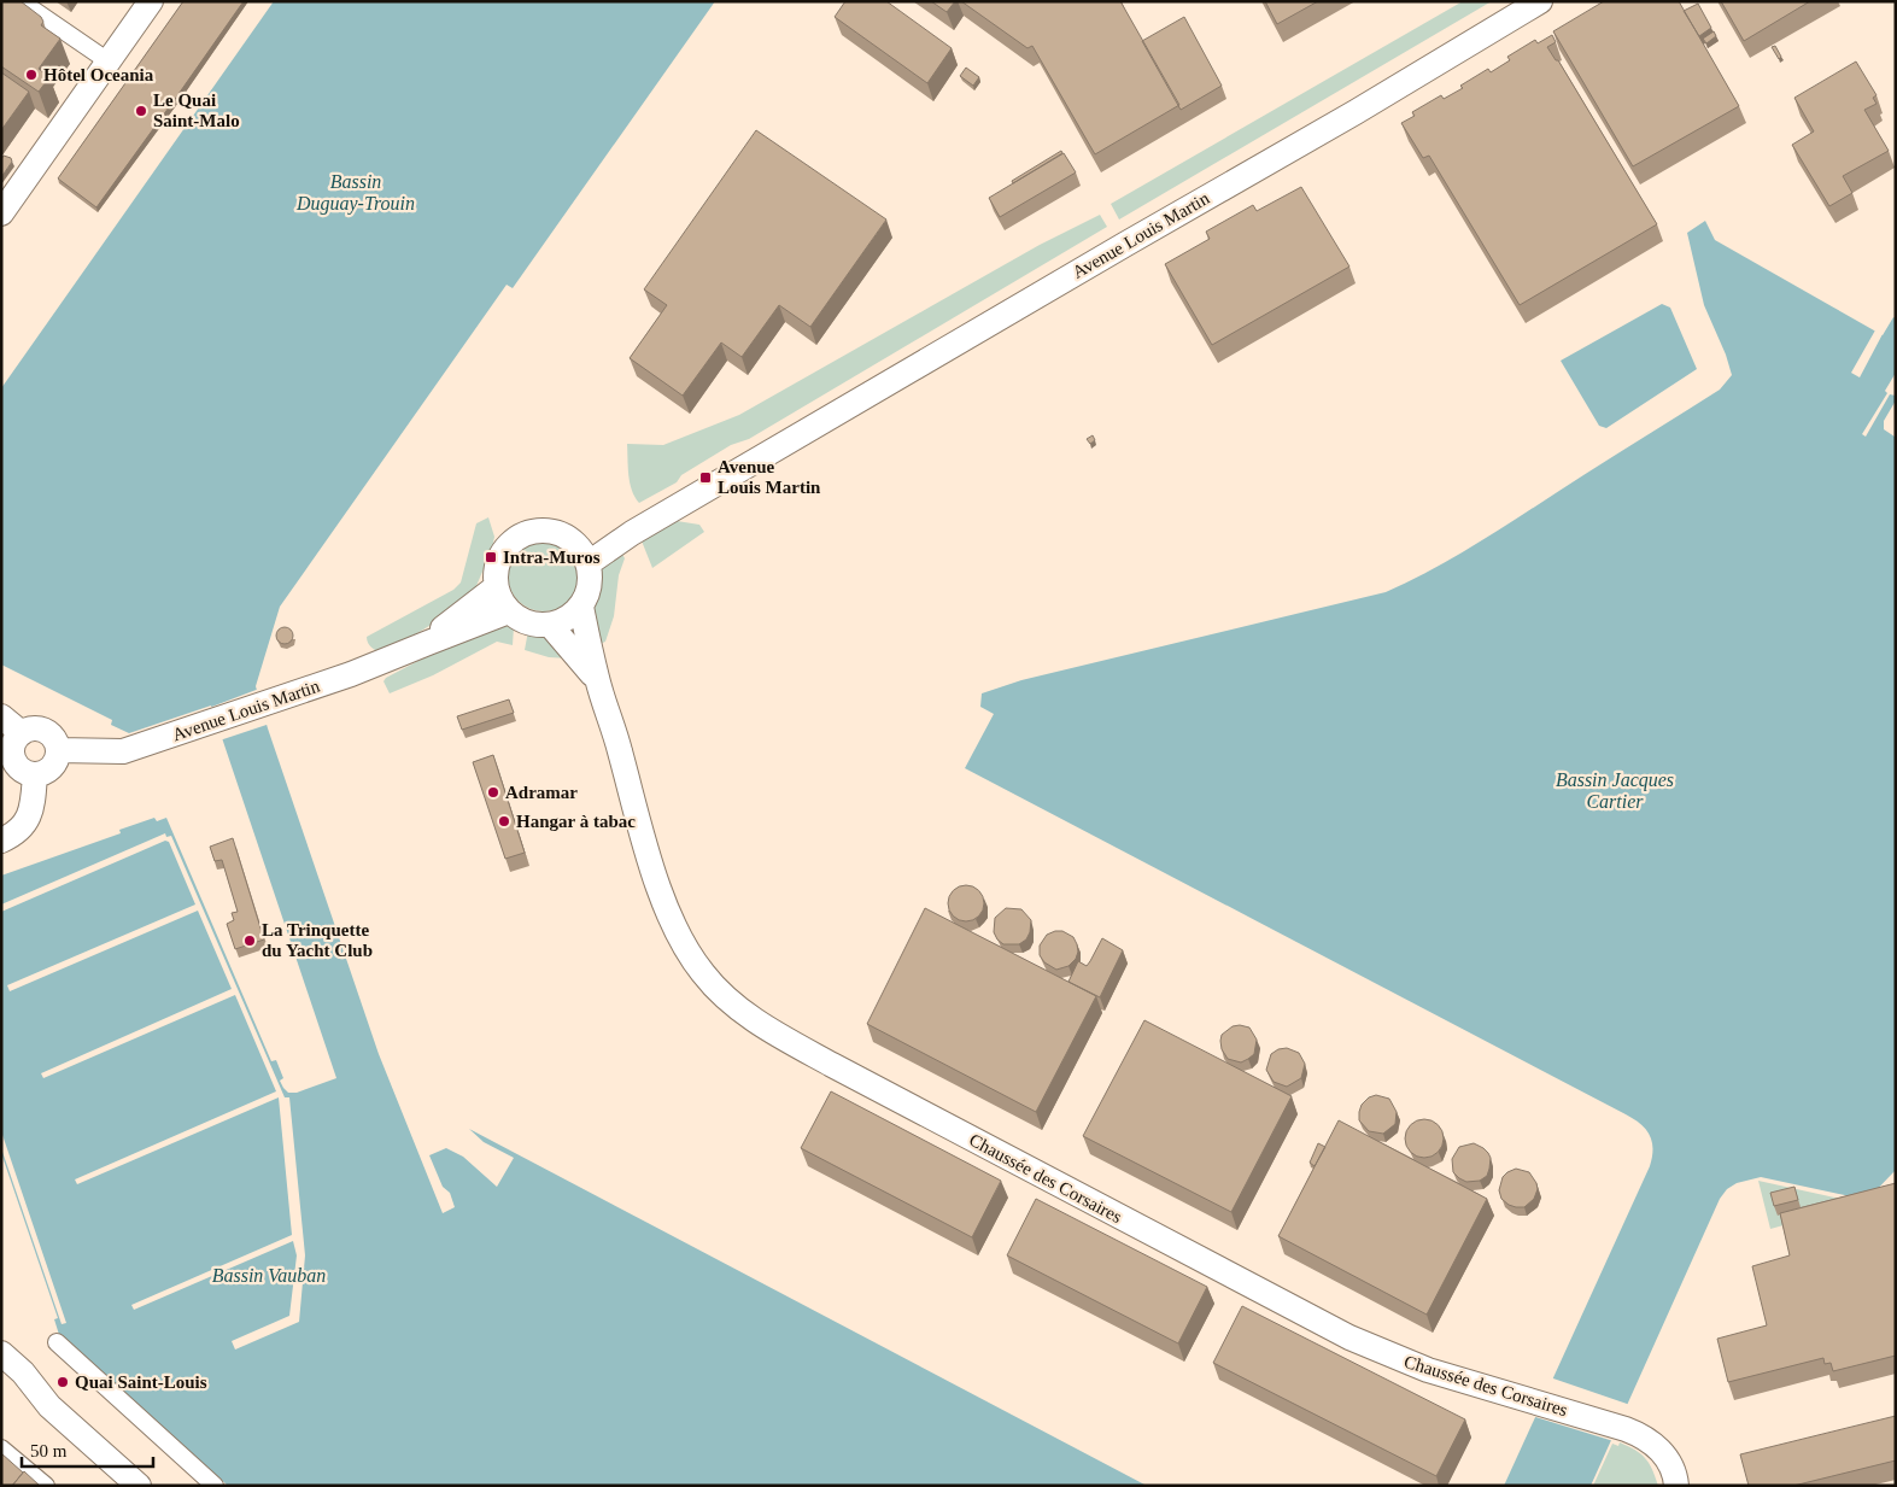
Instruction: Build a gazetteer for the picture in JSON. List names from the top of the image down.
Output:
{
  "streets": {
    "street": ["Avenue Louis Martin", "Chaussée des Corsaires"]
  },
  "crossings": [
    ["Avenue Louis Martin", "Chaussée des Corsaires"]
  ],
  "water": ["Bassin Duguay-Trouin", "Bassin Jacques Cartier", "Bassin Vauban"],
  "places": {
    "other": [
      "Hôtel Oceania",
      "Le Quai Saint-Malo",
      "Adramar",
      "Hangar à tabac",
      "La Trinquette du Yacht Club",
      "Quai Saint-Louis"
    ],
    "transit": ["Avenue Louis Martin", "Intra-Muros"]
  },
  "scale_bar": "50 m"
}
